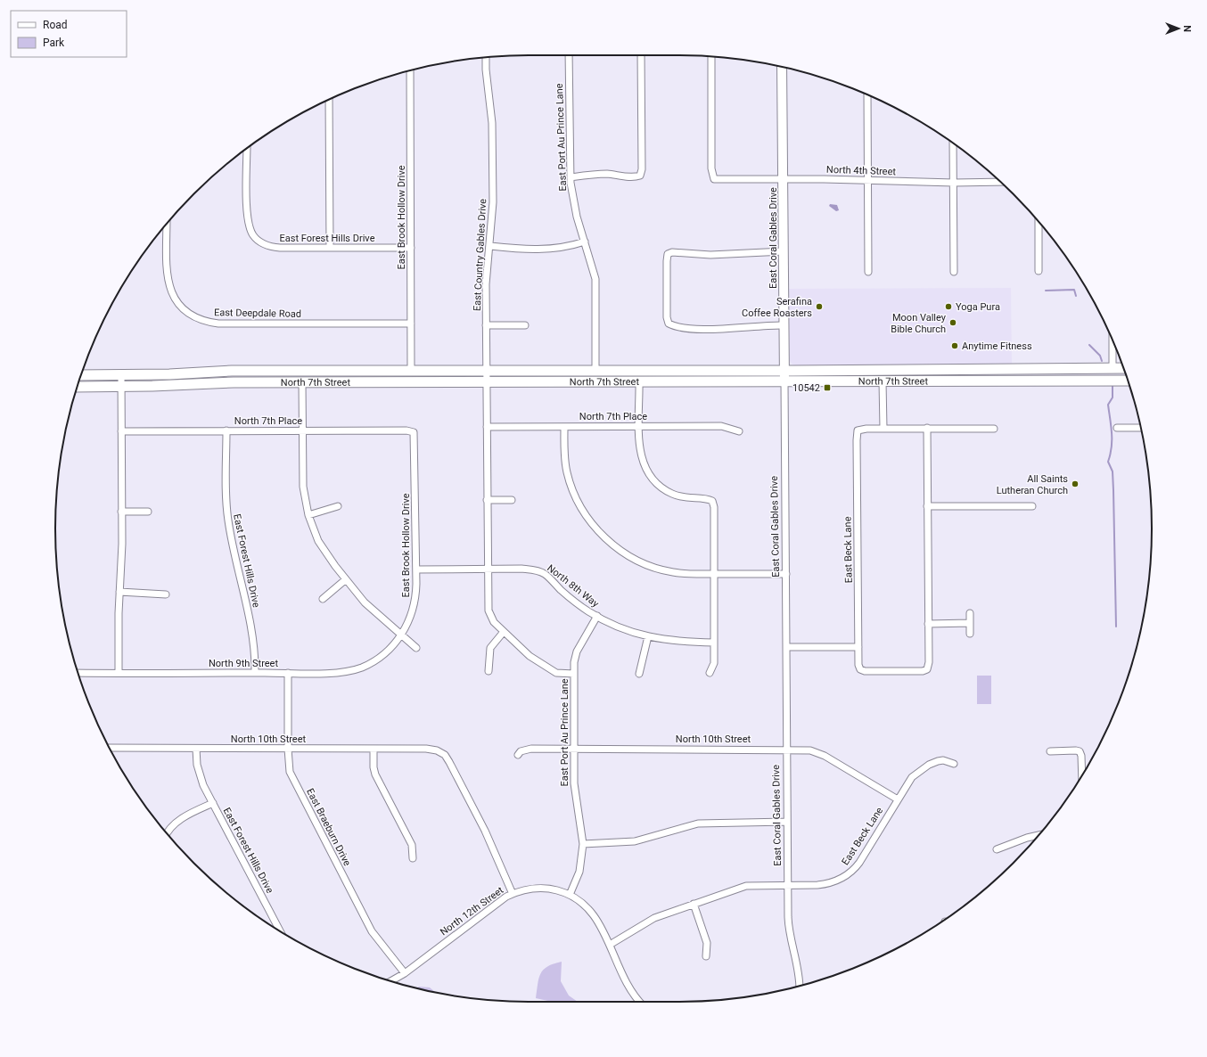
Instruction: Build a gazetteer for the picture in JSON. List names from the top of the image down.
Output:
{
  "streets": {
    "main road": ["North 7th Street"],
    "street": [
      "East Port Au Prince Lane",
      "North 4th Street",
      "East Brook Hollow Drive",
      "East Forest Hills Drive",
      "East Coral Gables Drive",
      "East Country Gables Drive",
      "East Deepdale Road",
      "North 7th Place",
      "East Beck Lane",
      "North 8th Way",
      "North 9th Street",
      "North 10th Street",
      "East Braeburn Drive",
      "North 12th Street"
    ]
  },
  "crossings": [
    ["East Port Au Prince Lane", "North 7th Street"],
    ["East Port Au Prince Lane", "North 8th Way"],
    ["East Port Au Prince Lane", "North 10th Street"],
    ["East Port Au Prince Lane", "North 12th Street"],
    ["North 4th Street", "East Coral Gables Drive"],
    ["East Brook Hollow Drive", "East Forest Hills Drive"],
    ["East Brook Hollow Drive", "East Deepdale Road"],
    ["East Brook Hollow Drive", "North 7th Street"],
    ["East Brook Hollow Drive", "North 7th Place"],
    ["East Brook Hollow Drive", "North 8th Way"],
    ["East Brook Hollow Drive", "North 9th Street"],
    ["East Forest Hills Drive", "North 7th Place"],
    ["East Forest Hills Drive", "North 9th Street"],
    ["East Forest Hills Drive", "North 10th Street"],
    ["East Coral Gables Drive", "North 7th Street"],
    ["East Coral Gables Drive", "East Beck Lane"],
    ["East Coral Gables Drive", "North 10th Street"],
    ["East Country Gables Drive", "North 7th Street"],
    ["East Country Gables Drive", "North 7th Place"],
    ["East Country Gables Drive", "North 8th Way"],
    ["East Beck Lane", "North 10th Street"],
    ["East Beck Lane", "North 12th Street"],
    ["North 9th Street", "East Braeburn Drive"],
    ["North 10th Street", "East Braeburn Drive"],
    ["North 10th Street", "North 12th Street"],
    ["East Braeburn Drive", "North 12th Street"]
  ],
  "places": {
    "other": [
      "Serafina Coffee Roasters",
      "Yoga Pura",
      "Moon Valley Bible Church",
      "Anytime Fitness",
      "All Saints Lutheran Church"
    ],
    "transit": ["10542"]
  },
  "legend": ["Road", "Park"],
  "north": "right"
}
